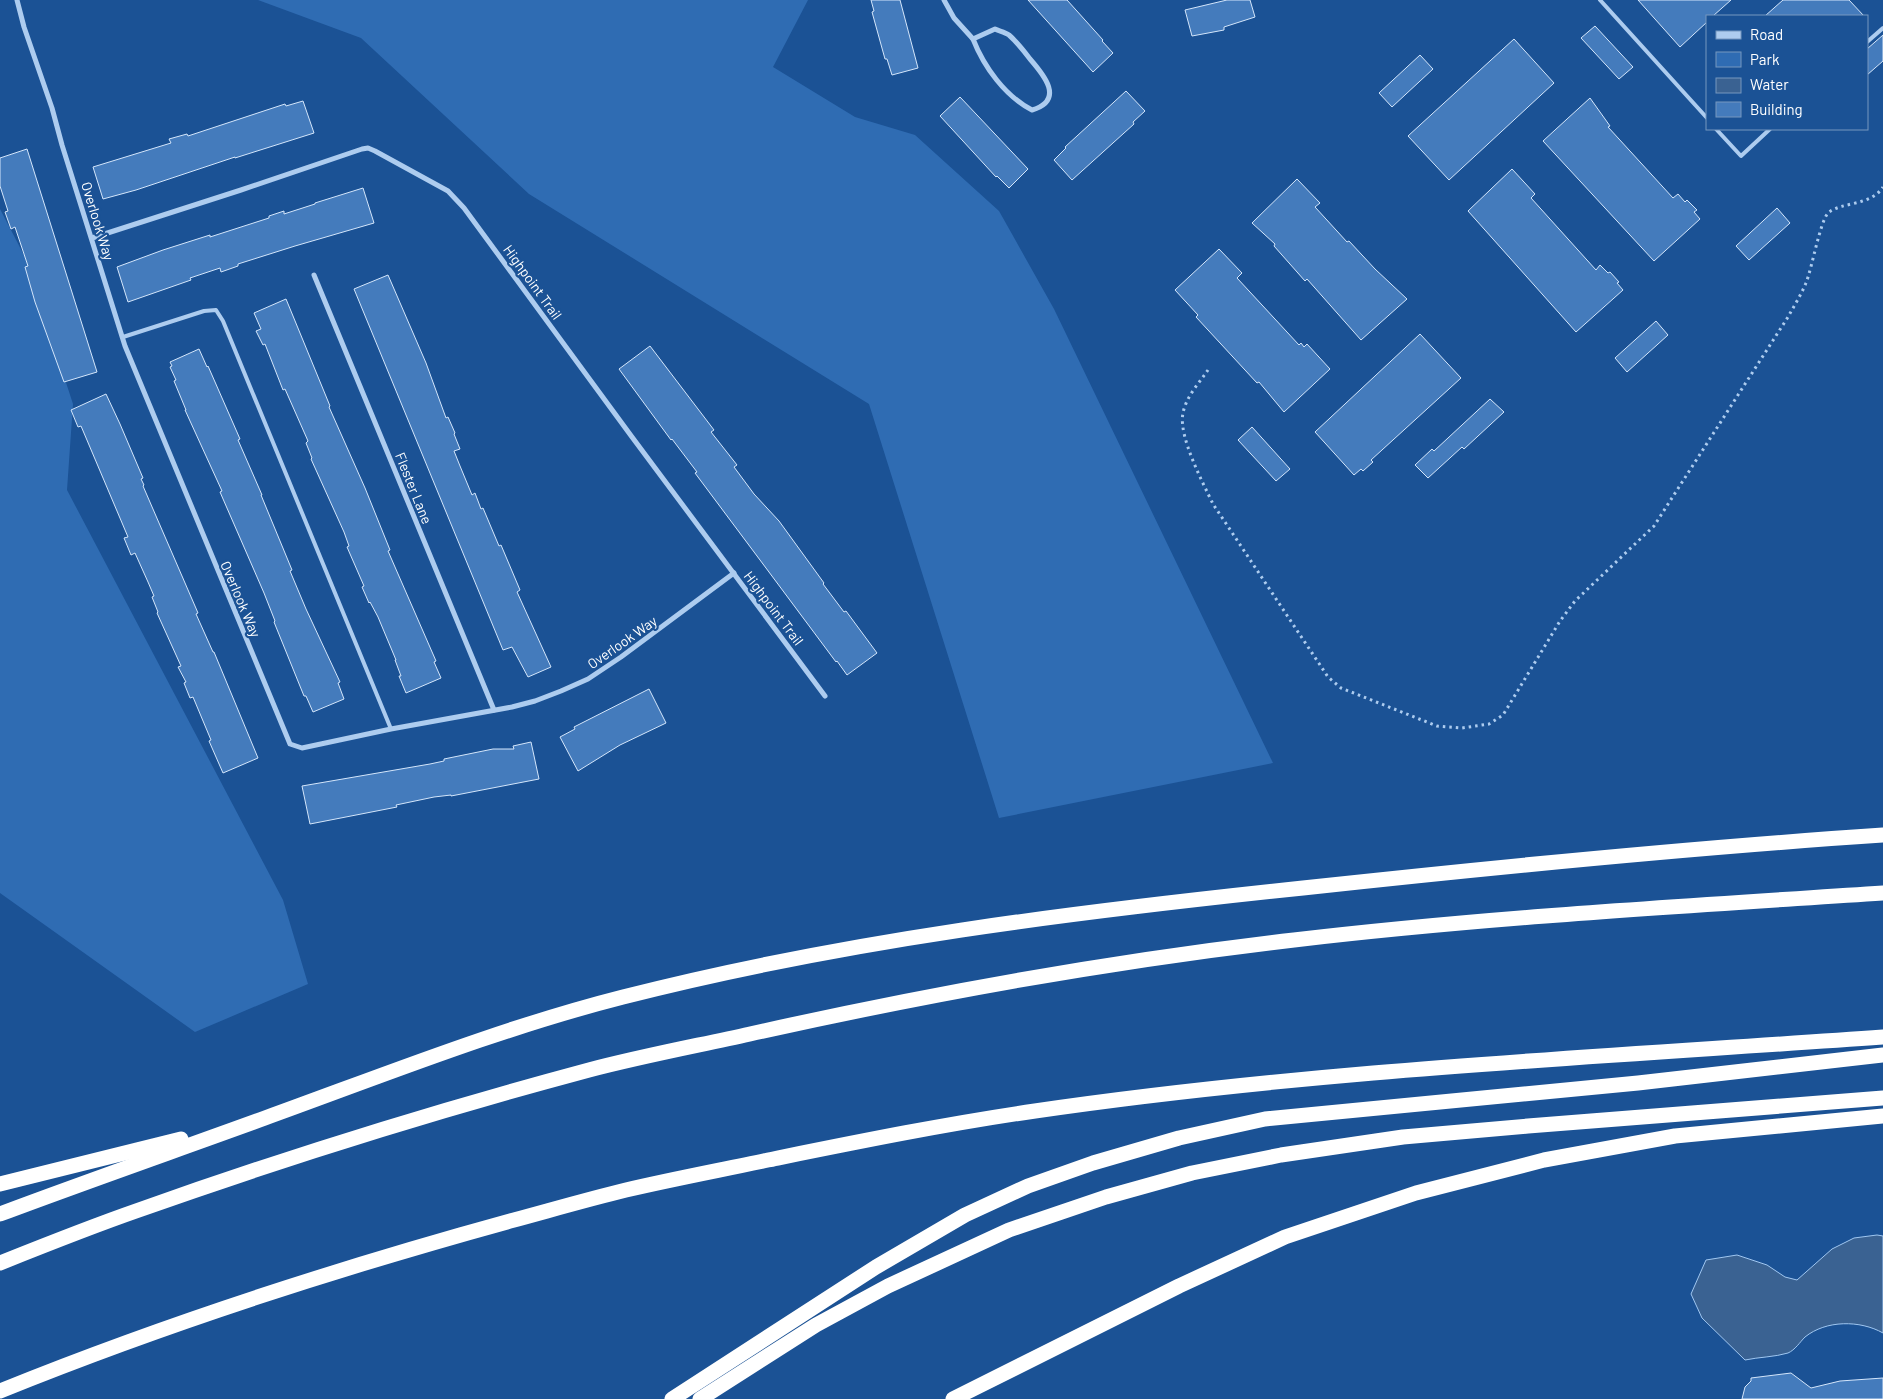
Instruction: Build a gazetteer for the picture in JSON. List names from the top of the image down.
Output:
{
  "streets": {
    "street": ["Overlook Way", "Highpoint Trail", "Flester Lane"]
  },
  "crossings": [
    ["Overlook Way", "Highpoint Trail"],
    ["Overlook Way", "Flester Lane"]
  ],
  "legend": [
    "Road",
    "Park",
    "Water",
    "Building"
  ]
}
